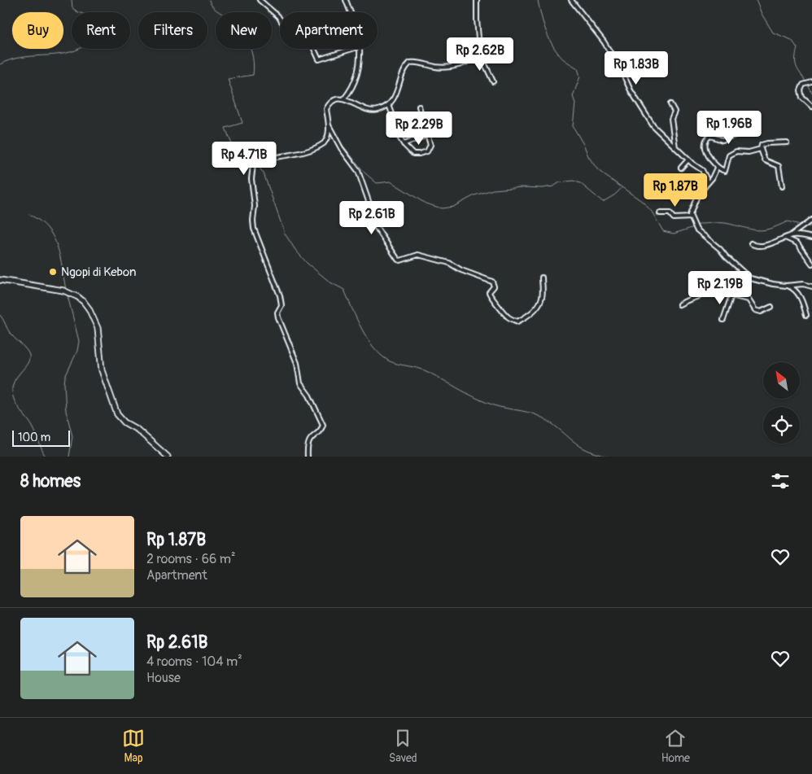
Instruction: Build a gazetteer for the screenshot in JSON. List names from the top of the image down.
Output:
{
  "places": ["Ngopi di Kebon"],
  "scale_bar": "100 m",
  "north": "top left",
  "page": {
    "chip": [
      "Buy",
      "Rent",
      "Filters",
      "New",
      "Apartment"
    ],
    "price": [
      "Rp 2.62B",
      "Rp 1.83B",
      "Rp 1.96B",
      "Rp 2.29B",
      "Rp 4.71B",
      "Rp 1.87B",
      "Rp 2.61B",
      "Rp 2.19B"
    ],
    "scale": "100 m",
    "heading": "8 homes",
    "list": [
      {
        "name": "Rp 1.87B",
        "note": "2 rooms · 66 m² · Apartment"
      },
      {
        "name": "Rp 2.61B",
        "note": "4 rooms · 104 m² · House"
      }
    ],
    "tabs": ["Map", "Saved", "Home"]
  }
}
